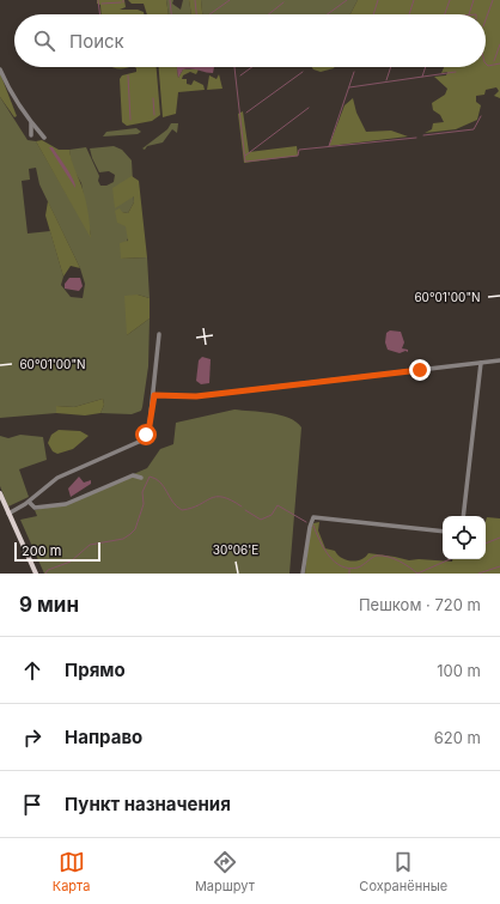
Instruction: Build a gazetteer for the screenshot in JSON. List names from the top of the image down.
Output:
{
  "scale_bar": "200 m",
  "page": {
    "search": "Поиск",
    "scale": "200 m",
    "heading": ["9 мин", "Пешком · 720 m"],
    "list": [
      ["Прямо", "100 m"],
      ["Направо", "620 m"],
      "Пункт назначения"
    ],
    "nav": ["Карта", "Маршрут", "Сохранённые"]
  },
  "coordinates": ["60°01'00\"N", "30°06'E"]
}
